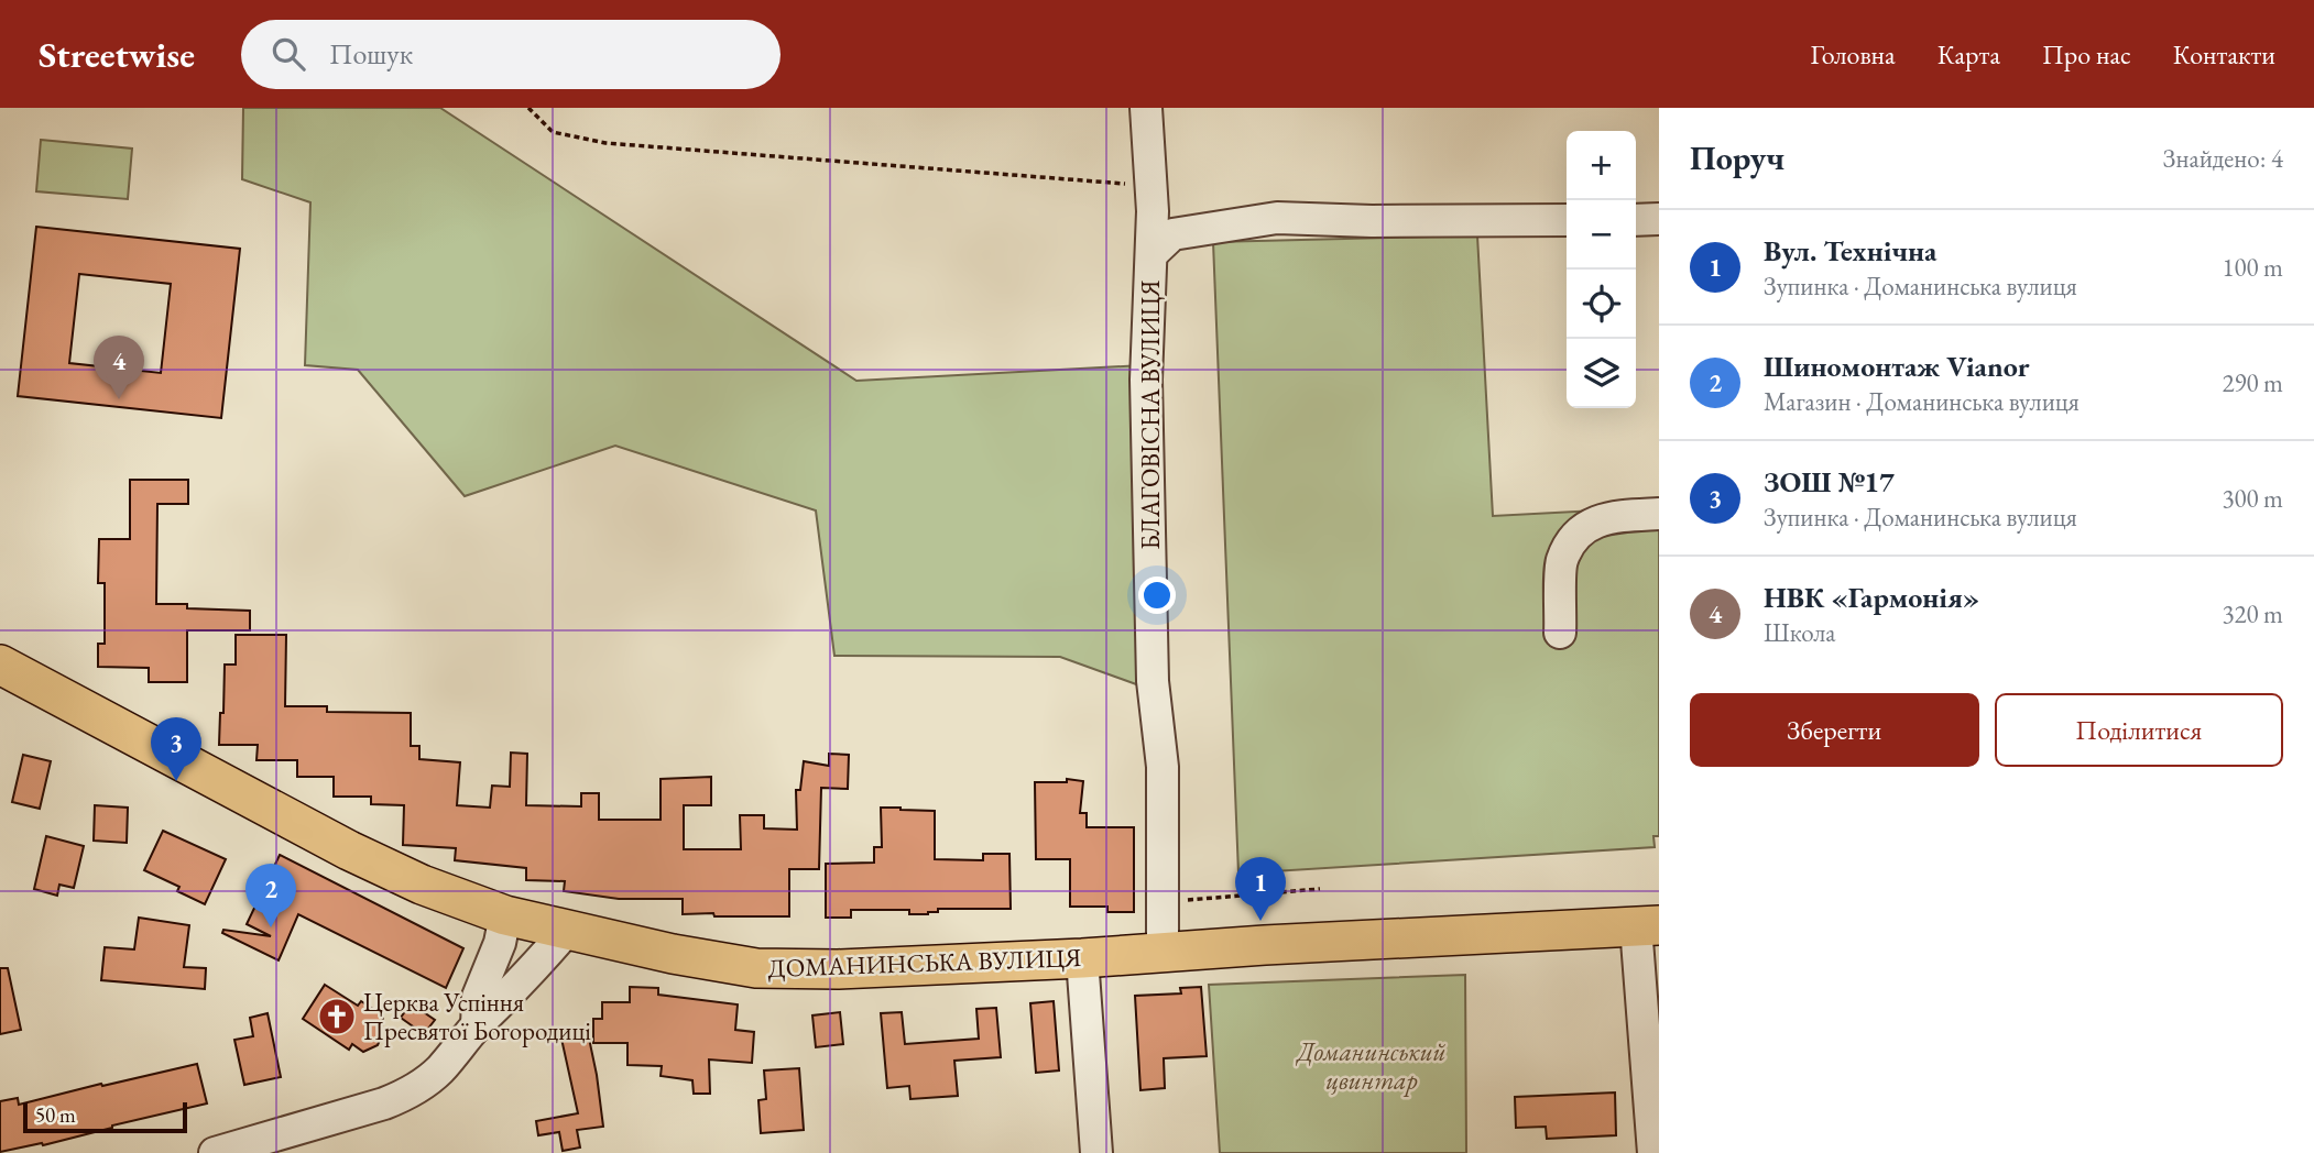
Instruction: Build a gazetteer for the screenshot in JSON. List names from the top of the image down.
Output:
{
  "streets": {
    "main road": ["ДОМАНИНСЬКА ВУЛИЦЯ"],
    "street": ["БЛАГОВІСНА ВУЛИЦЯ"]
  },
  "crossings": [
    ["БЛАГОВІСНА ВУЛИЦЯ", "ДОМАНИНСЬКА ВУЛИЦЯ"]
  ],
  "parks": ["Доманинський цвинтар"],
  "places": {
    "church": ["Церква Успіння Пресвятої Богородиці"]
  },
  "scale_bar": "50 m",
  "page": {
    "header": "Streetwise",
    "search": "Пошук",
    "nav": [
      "Головна",
      "Карта",
      "Про нас",
      "Контакти"
    ],
    "heading": ["Поруч", "Знайдено: 4"],
    "map_buttons": ["+", "−"],
    "list": [
      {
        "mark": "1",
        "name": "Вул. Технічна",
        "note": "Зупинка · Доманинська вулиця",
        "value": "100 m"
      },
      {
        "mark": "2",
        "name": "Шиномонтаж Vianor",
        "note": "Магазин · Доманинська вулиця",
        "value": "290 m"
      },
      {
        "mark": "3",
        "name": "ЗОШ №17",
        "note": "Зупинка · Доманинська вулиця",
        "value": "300 m"
      },
      {
        "mark": "4",
        "name": "НВК «Гармонія»",
        "note": "Школа",
        "value": "320 m"
      }
    ],
    "pins": [
      "4",
      "3",
      "1",
      "2"
    ],
    "buttons": ["Зберегти", "Поділитися"],
    "scale": "50 m"
  }
}
